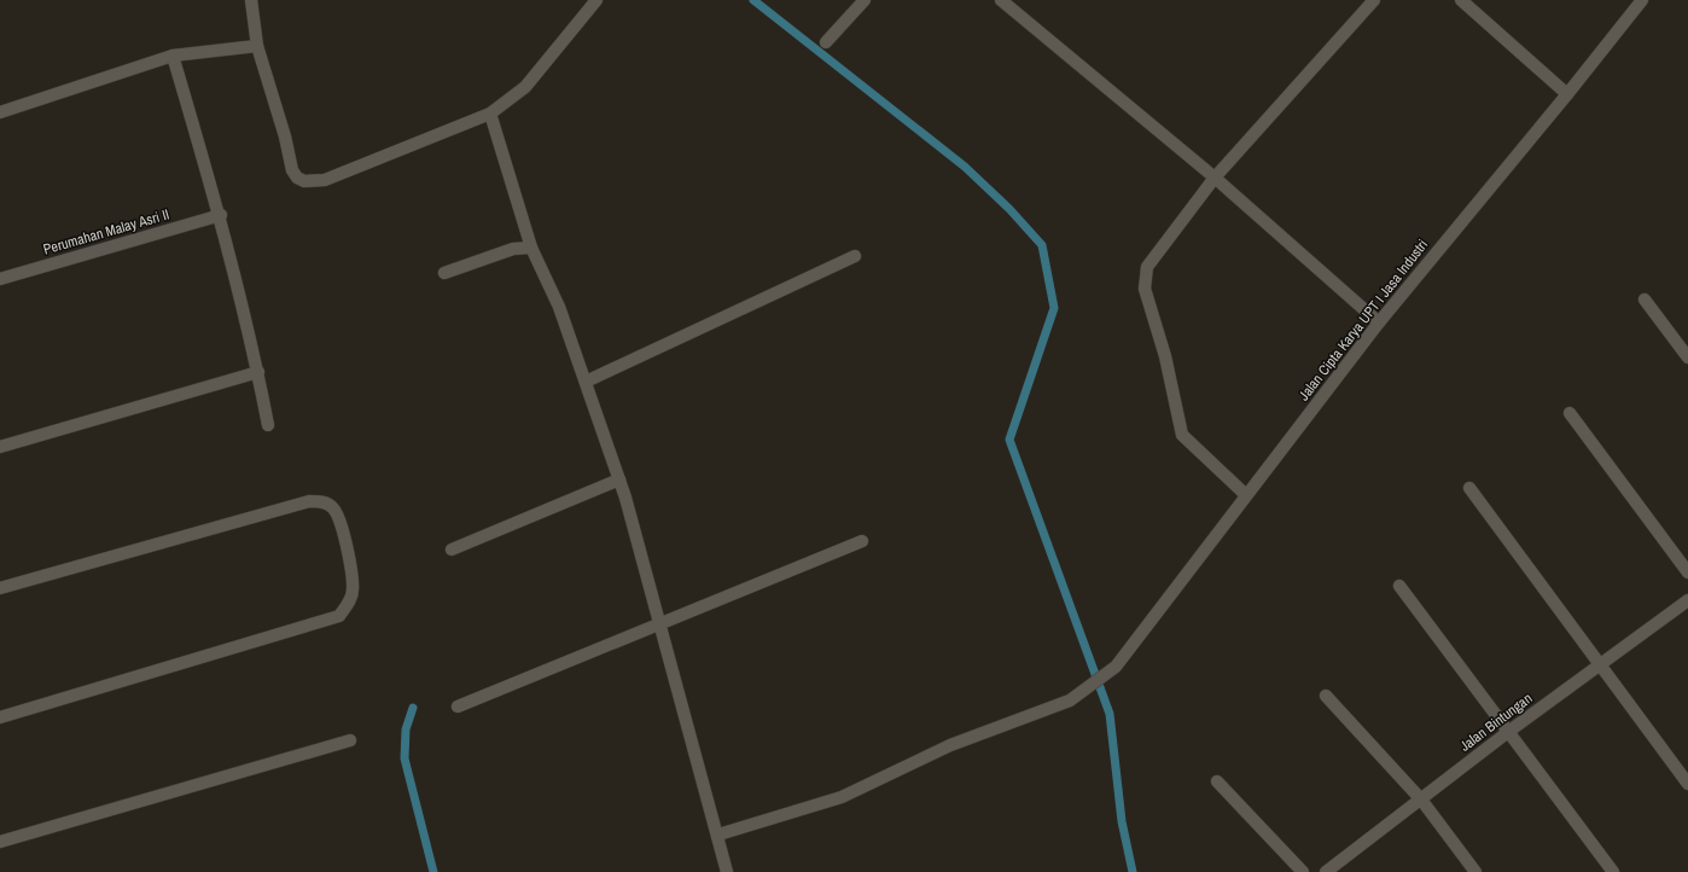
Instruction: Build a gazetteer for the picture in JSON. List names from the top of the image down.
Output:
{
  "streets": {
    "street": ["Perumahan Malay Asri II", "Jalan Cipta Karya UPT I Jasa Industri", "Jalan Bintungan"]
  }
}
